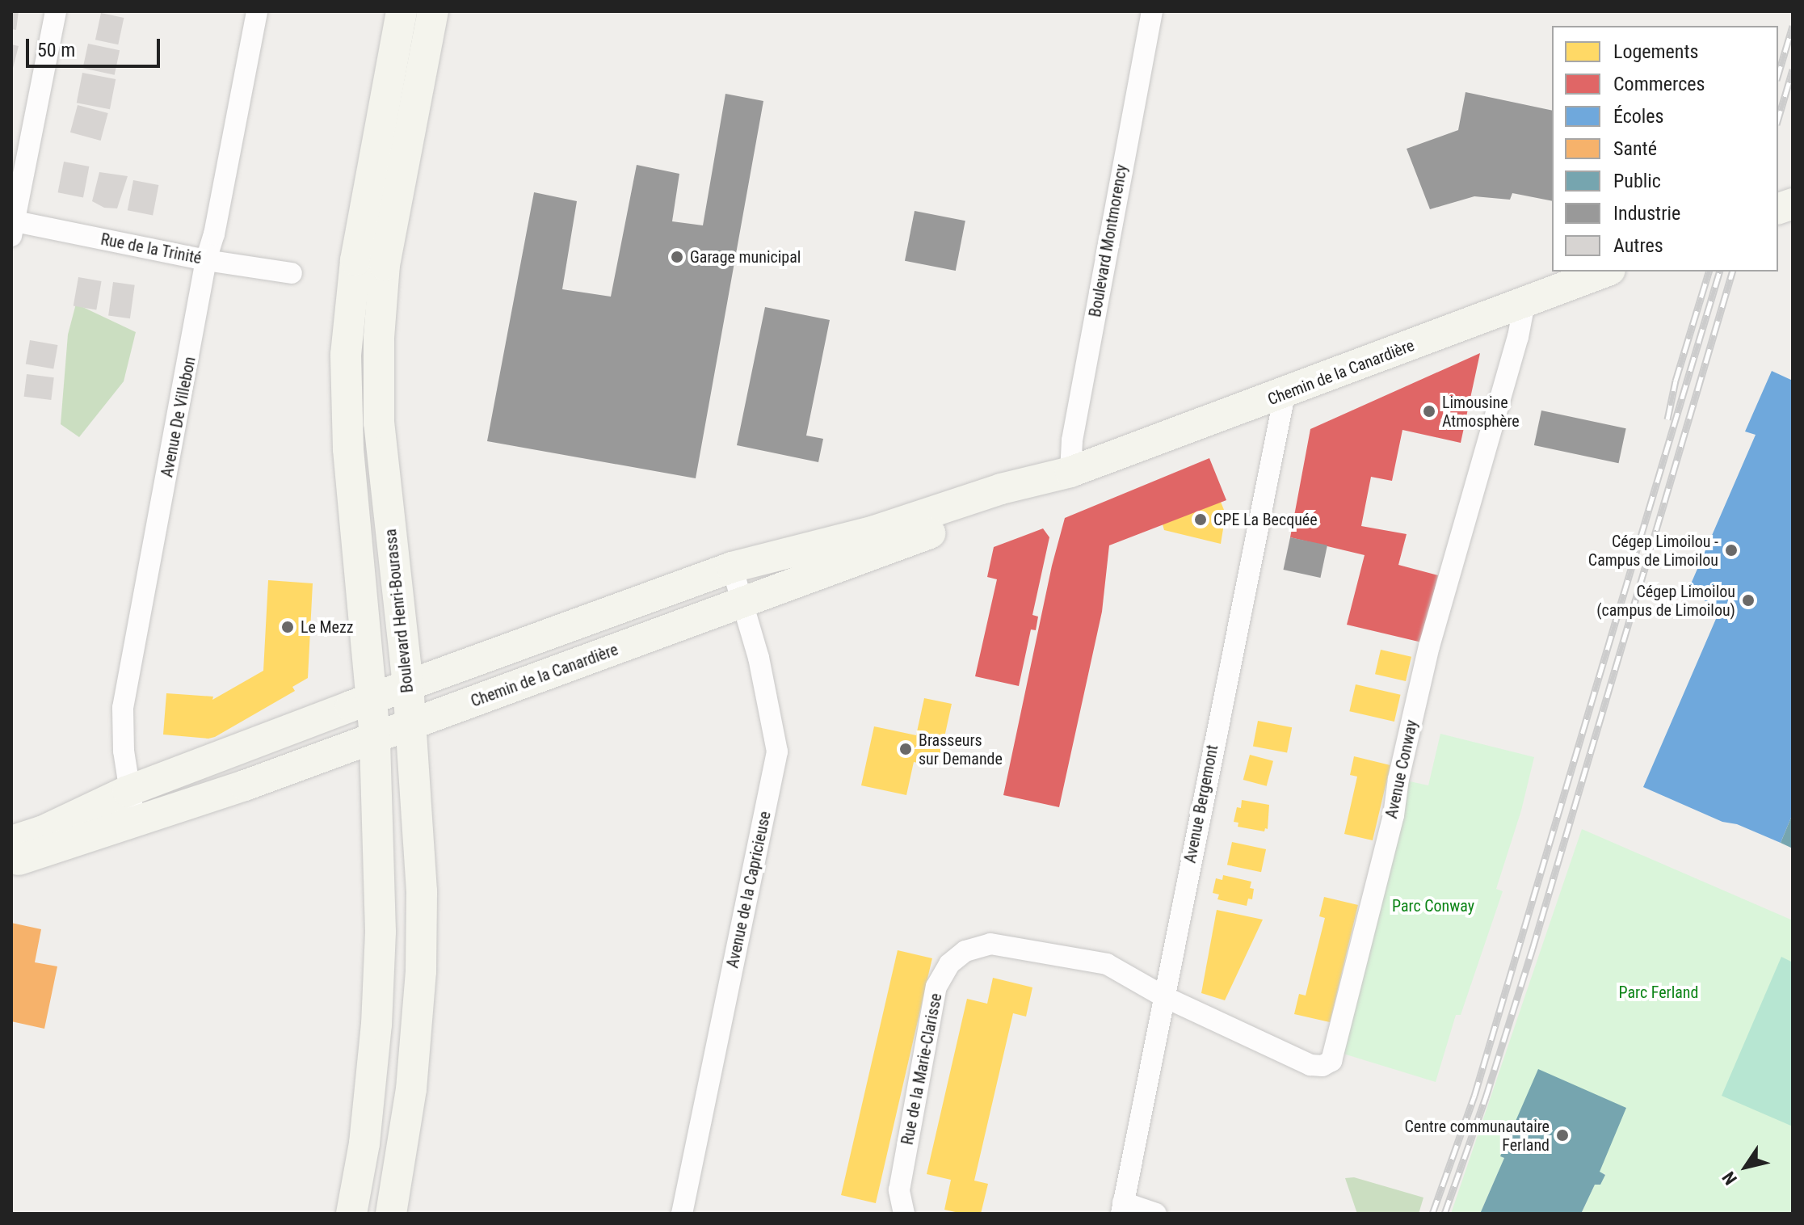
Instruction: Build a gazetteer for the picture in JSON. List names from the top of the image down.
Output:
{
  "streets": {
    "main road": ["Chemin de la Canardière", "Boulevard Henri-Bourassa"],
    "street": [
      "Boulevard Montmorency",
      "Rue de la Trinité",
      "Avenue De Villebon",
      "Avenue Conway",
      "Avenue Bergemont",
      "Avenue de la Capricieuse",
      "Rue de la Marie-Clarisse"
    ]
  },
  "crossings": [
    ["Boulevard Montmorency", "Chemin de la Canardière"],
    ["Rue de la Trinité", "Avenue De Villebon"],
    ["Chemin de la Canardière", "Avenue De Villebon"],
    ["Chemin de la Canardière", "Boulevard Henri-Bourassa"],
    ["Chemin de la Canardière", "Avenue Conway"],
    ["Chemin de la Canardière", "Avenue Bergemont"],
    ["Chemin de la Canardière", "Avenue de la Capricieuse"],
    ["Avenue Conway", "Avenue Bergemont"],
    ["Avenue Conway", "Rue de la Marie-Clarisse"],
    ["Avenue Bergemont", "Rue de la Marie-Clarisse"]
  ],
  "parks": ["Parc Conway", "Parc Ferland"],
  "places": [
    "Garage municipal",
    "Limousine Atmosphère",
    "CPE La Becquée",
    "Cégep Limoilou - Campus de Limoilou",
    "Cégep Limoilou (campus de Limoilou)",
    "Le Mezz",
    "Brasseurs sur Demande",
    "Centre communautaire Ferland"
  ],
  "legend": [
    "Logements",
    "Commerces",
    "Écoles",
    "Santé",
    "Public",
    "Industrie",
    "Autres"
  ],
  "scale_bar": "50 m",
  "north": "bottom left"
}
